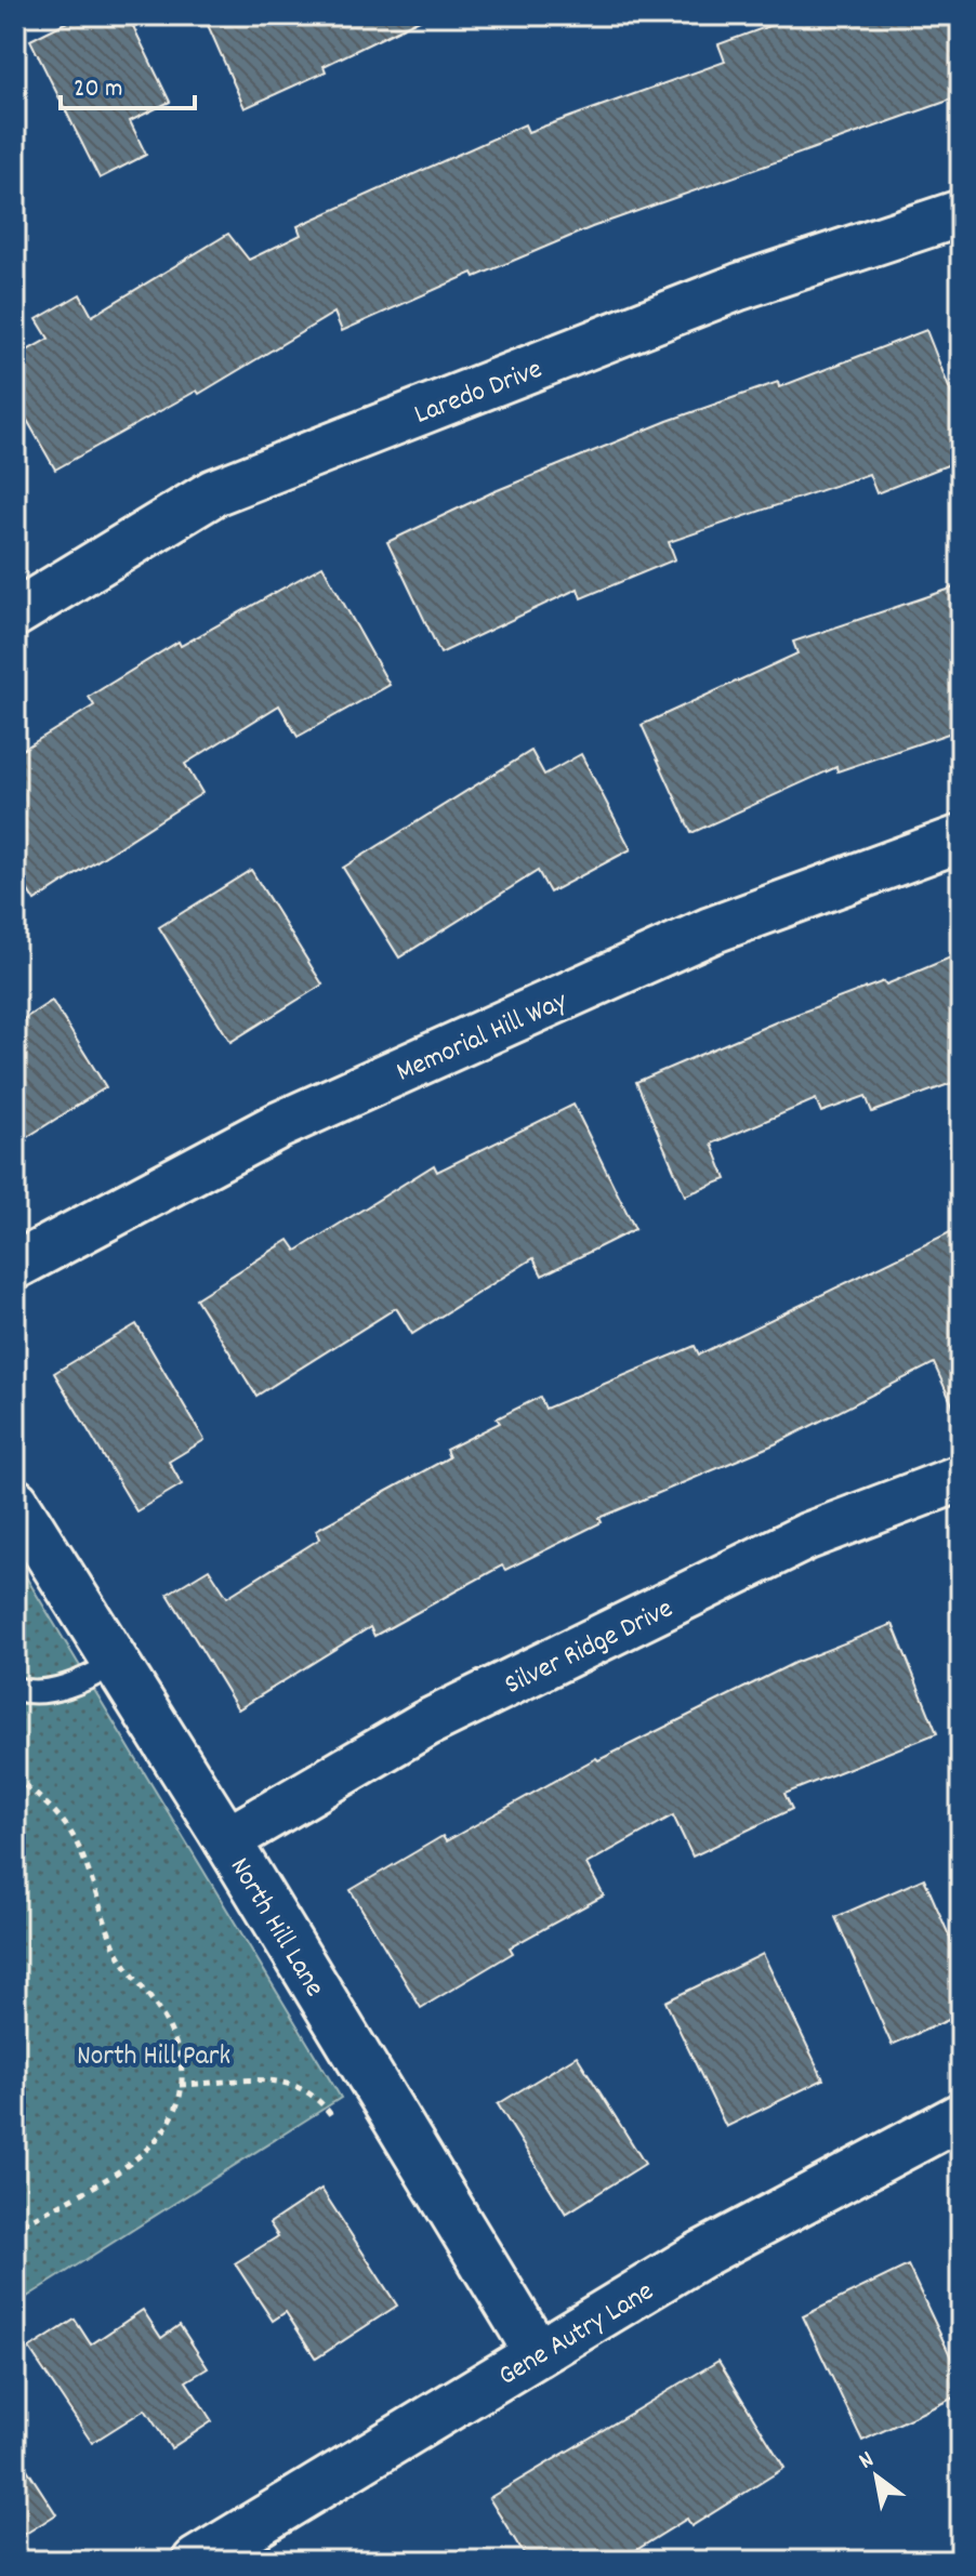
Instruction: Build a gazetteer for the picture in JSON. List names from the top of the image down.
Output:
{
  "streets": {
    "street": [
      "Laredo Drive",
      "Memorial Hill Way",
      "Silver Ridge Drive",
      "North Hill Lane",
      "Gene Autry Lane"
    ]
  },
  "crossings": [
    ["Silver Ridge Drive", "North Hill Lane"],
    ["North Hill Lane", "Gene Autry Lane"]
  ],
  "parks": ["North Hill Park"],
  "scale_bar": "20 m",
  "north": "top left"
}
